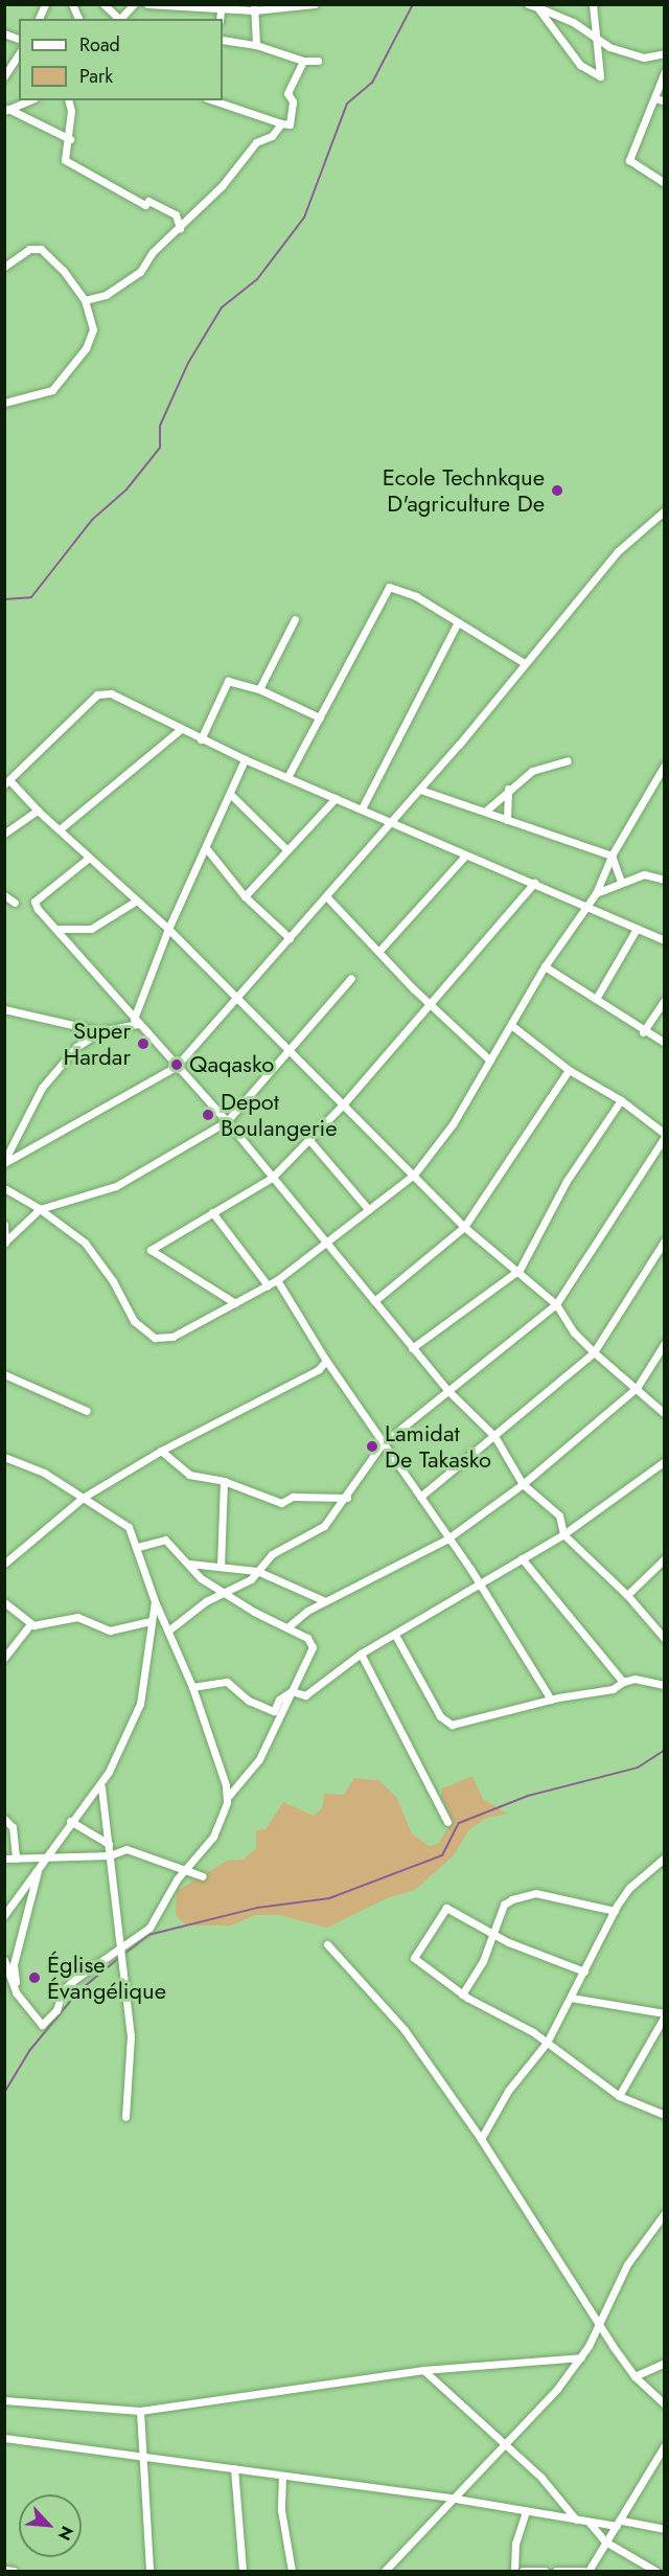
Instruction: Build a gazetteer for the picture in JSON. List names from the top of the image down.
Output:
{
  "places": [
    "Ecole Technkque D'agriculture De",
    "Super Hardar",
    "Qaqasko",
    "Depot Boulangerie",
    "Lamidat De Takasko",
    "Église Évangélique"
  ],
  "legend": ["Road", "Park"],
  "north": "bottom right"
}
